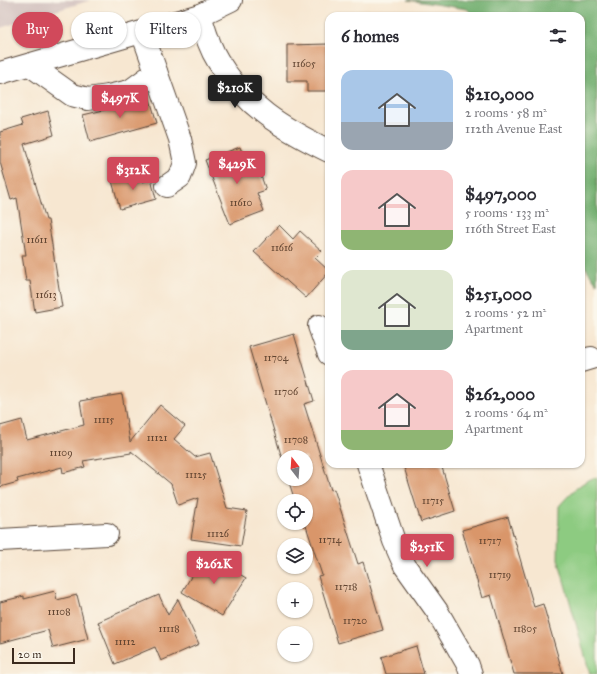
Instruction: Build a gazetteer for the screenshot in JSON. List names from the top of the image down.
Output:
{
  "house_numbers": [
    "11605",
    "11610",
    "11611",
    "11616",
    "11613",
    "11704",
    "11706",
    "11115",
    "11121",
    "11708",
    "11109",
    "11125",
    "11715",
    "11126",
    "11714",
    "11717",
    "11719",
    "11718",
    "11108",
    "11720",
    "11118",
    "11805",
    "11112"
  ],
  "scale_bar": "20 m",
  "north": "top",
  "page": {
    "chip": ["Buy", "Rent", "Filters"],
    "heading": "6 homes",
    "list": [
      {
        "name": "$210,000",
        "note": "2 rooms · 58 m² · 112th Avenue East"
      },
      {
        "name": "$497,000",
        "note": "5 rooms · 133 m² · 116th Street East"
      },
      {
        "name": "$251,000",
        "note": "2 rooms · 52 m² · Apartment"
      },
      {
        "name": "$262,000",
        "note": "2 rooms · 64 m² · Apartment"
      }
    ],
    "price": [
      "$210K",
      "$497K",
      "$429K",
      "$312K",
      "$251K",
      "$262K"
    ],
    "map_buttons": ["+", "−"],
    "scale": "20 m"
  }
}
